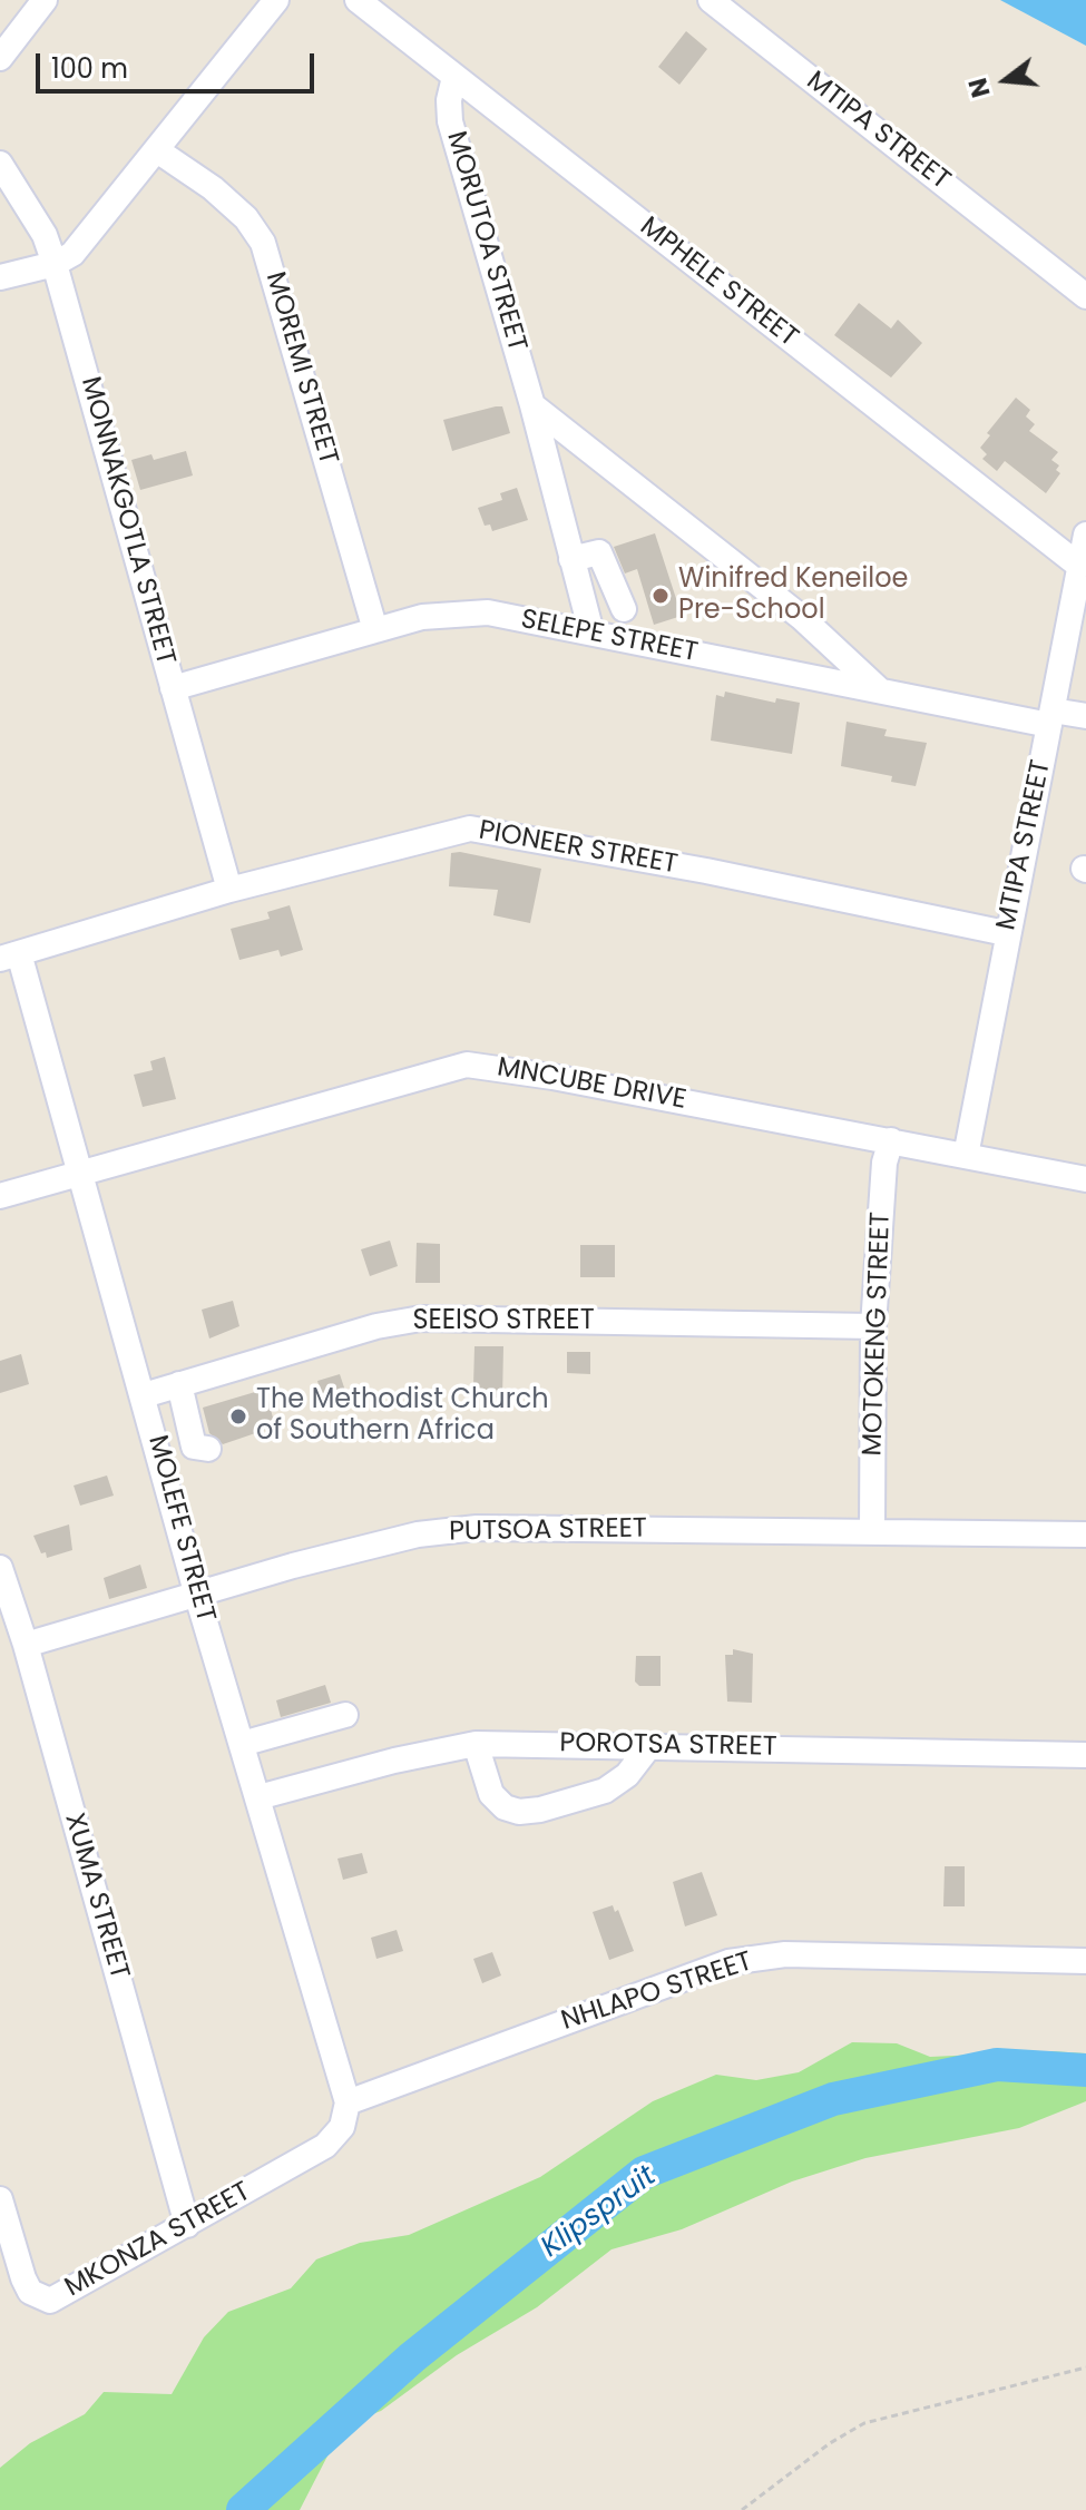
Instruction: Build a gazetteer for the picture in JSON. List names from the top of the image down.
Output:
{
  "streets": {
    "street": [
      "MTIPA STREET",
      "MORUTOA STREET",
      "MPHELE STREET",
      "MOREMI STREET",
      "MONNAKGOTLA STREET",
      "SELEPE STREET",
      "PIONEER STREET",
      "MNCUBE DRIVE",
      "SEEISO STREET",
      "MOTOKENG STREET",
      "MOLEFE STREET",
      "PUTSOA STREET",
      "POROTSA STREET",
      "XUMA STREET",
      "NHLAPO STREET",
      "MKONZA STREET"
    ]
  },
  "crossings": [
    ["MTIPA STREET", "MPHELE STREET"],
    ["MTIPA STREET", "SELEPE STREET"],
    ["MTIPA STREET", "PIONEER STREET"],
    ["MTIPA STREET", "MNCUBE DRIVE"],
    ["MORUTOA STREET", "MPHELE STREET"],
    ["MORUTOA STREET", "SELEPE STREET"],
    ["MOREMI STREET", "SELEPE STREET"],
    ["MONNAKGOTLA STREET", "SELEPE STREET"],
    ["MONNAKGOTLA STREET", "PIONEER STREET"],
    ["PIONEER STREET", "MOLEFE STREET"],
    ["MNCUBE DRIVE", "MOTOKENG STREET"],
    ["MNCUBE DRIVE", "MOLEFE STREET"],
    ["SEEISO STREET", "MOTOKENG STREET"],
    ["SEEISO STREET", "MOLEFE STREET"],
    ["MOTOKENG STREET", "PUTSOA STREET"],
    ["MOLEFE STREET", "PUTSOA STREET"],
    ["MOLEFE STREET", "POROTSA STREET"],
    ["MOLEFE STREET", "NHLAPO STREET"],
    ["MOLEFE STREET", "MKONZA STREET"],
    ["PUTSOA STREET", "XUMA STREET"],
    ["XUMA STREET", "MKONZA STREET"],
    ["NHLAPO STREET", "MKONZA STREET"]
  ],
  "water": ["Klipspruit"],
  "places": ["Winifred Keneiloe Pre-School", "The Methodist Church of Southern Africa"],
  "scale_bar": "100 m",
  "north": "left"
}
